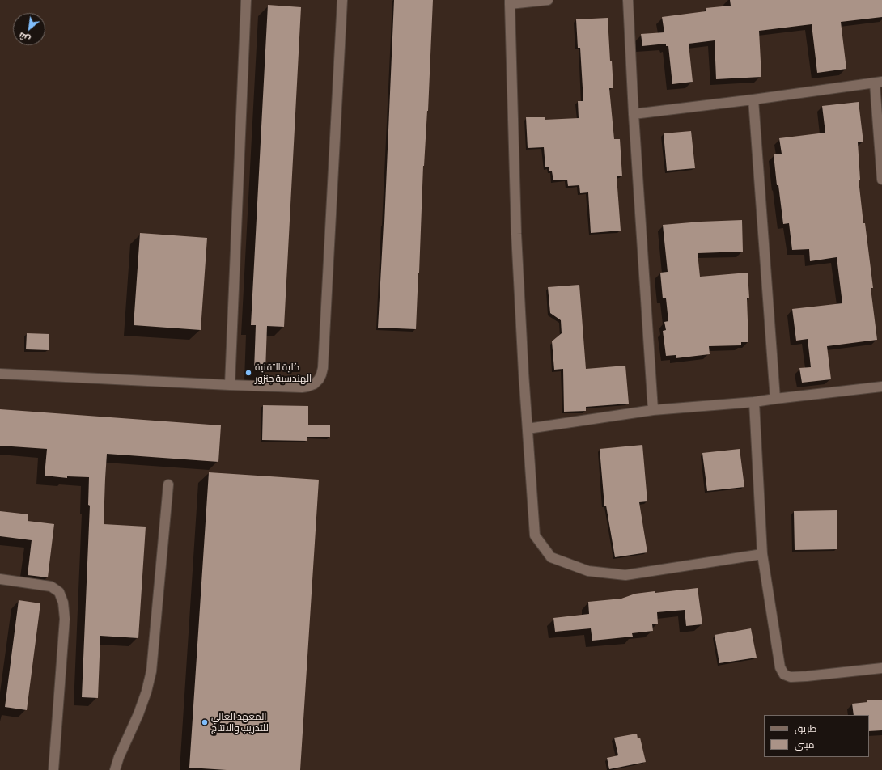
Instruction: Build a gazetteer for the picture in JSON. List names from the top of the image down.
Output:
{
  "places": ["كلية التقنية الهندسية جنزور", "المعهد العالي للتدريب والانتاج"],
  "legend": ["طريق", "مبنى"],
  "north": "bottom left"
}
